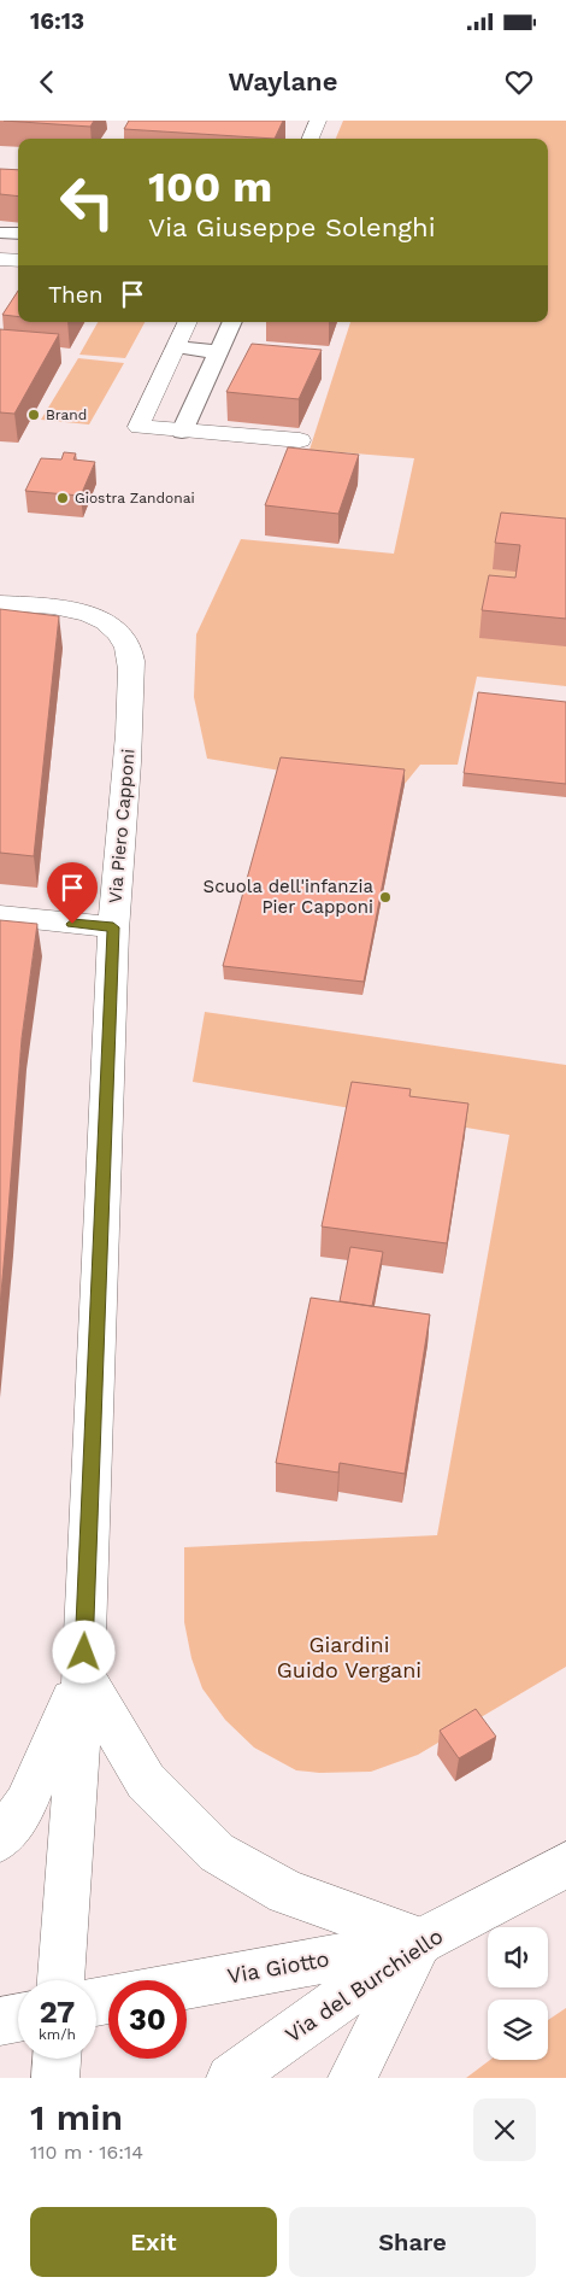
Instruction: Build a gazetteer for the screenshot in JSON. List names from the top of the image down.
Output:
{
  "streets": {
    "street": ["Via Piero Capponi", "Via Giotto", "Via del Burchiello"]
  },
  "crossings": [
    ["Via Giotto", "Via del Burchiello"]
  ],
  "parks": ["Giardini Guido Vergani"],
  "places": ["Brand", "Giostra Zandonai", "Scuola dell'infanzia Pier Capponi"],
  "page": {
    "status": "16:13",
    "header": "Waylane",
    "turn": ["100 m", "Via Giuseppe Solenghi"],
    "then": "Then",
    "speed": "27 km/h",
    "limit": "30",
    "heading": ["1 min", "110 m · 16:14"],
    "buttons": ["Exit", "Share"]
  }
}
